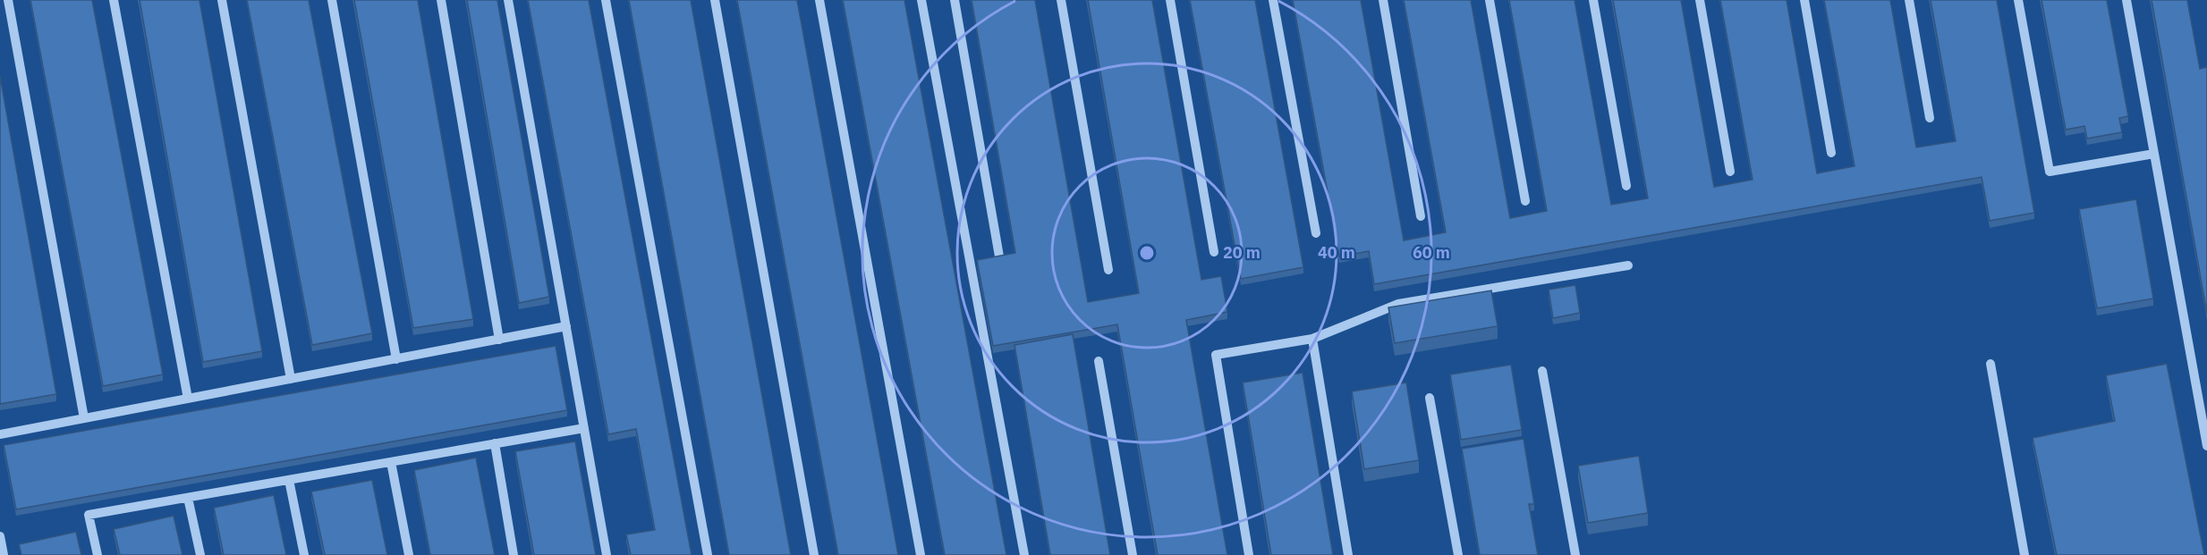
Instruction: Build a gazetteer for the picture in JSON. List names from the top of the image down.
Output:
{
  "rings": ["20 m", "40 m", "60 m"]
}
